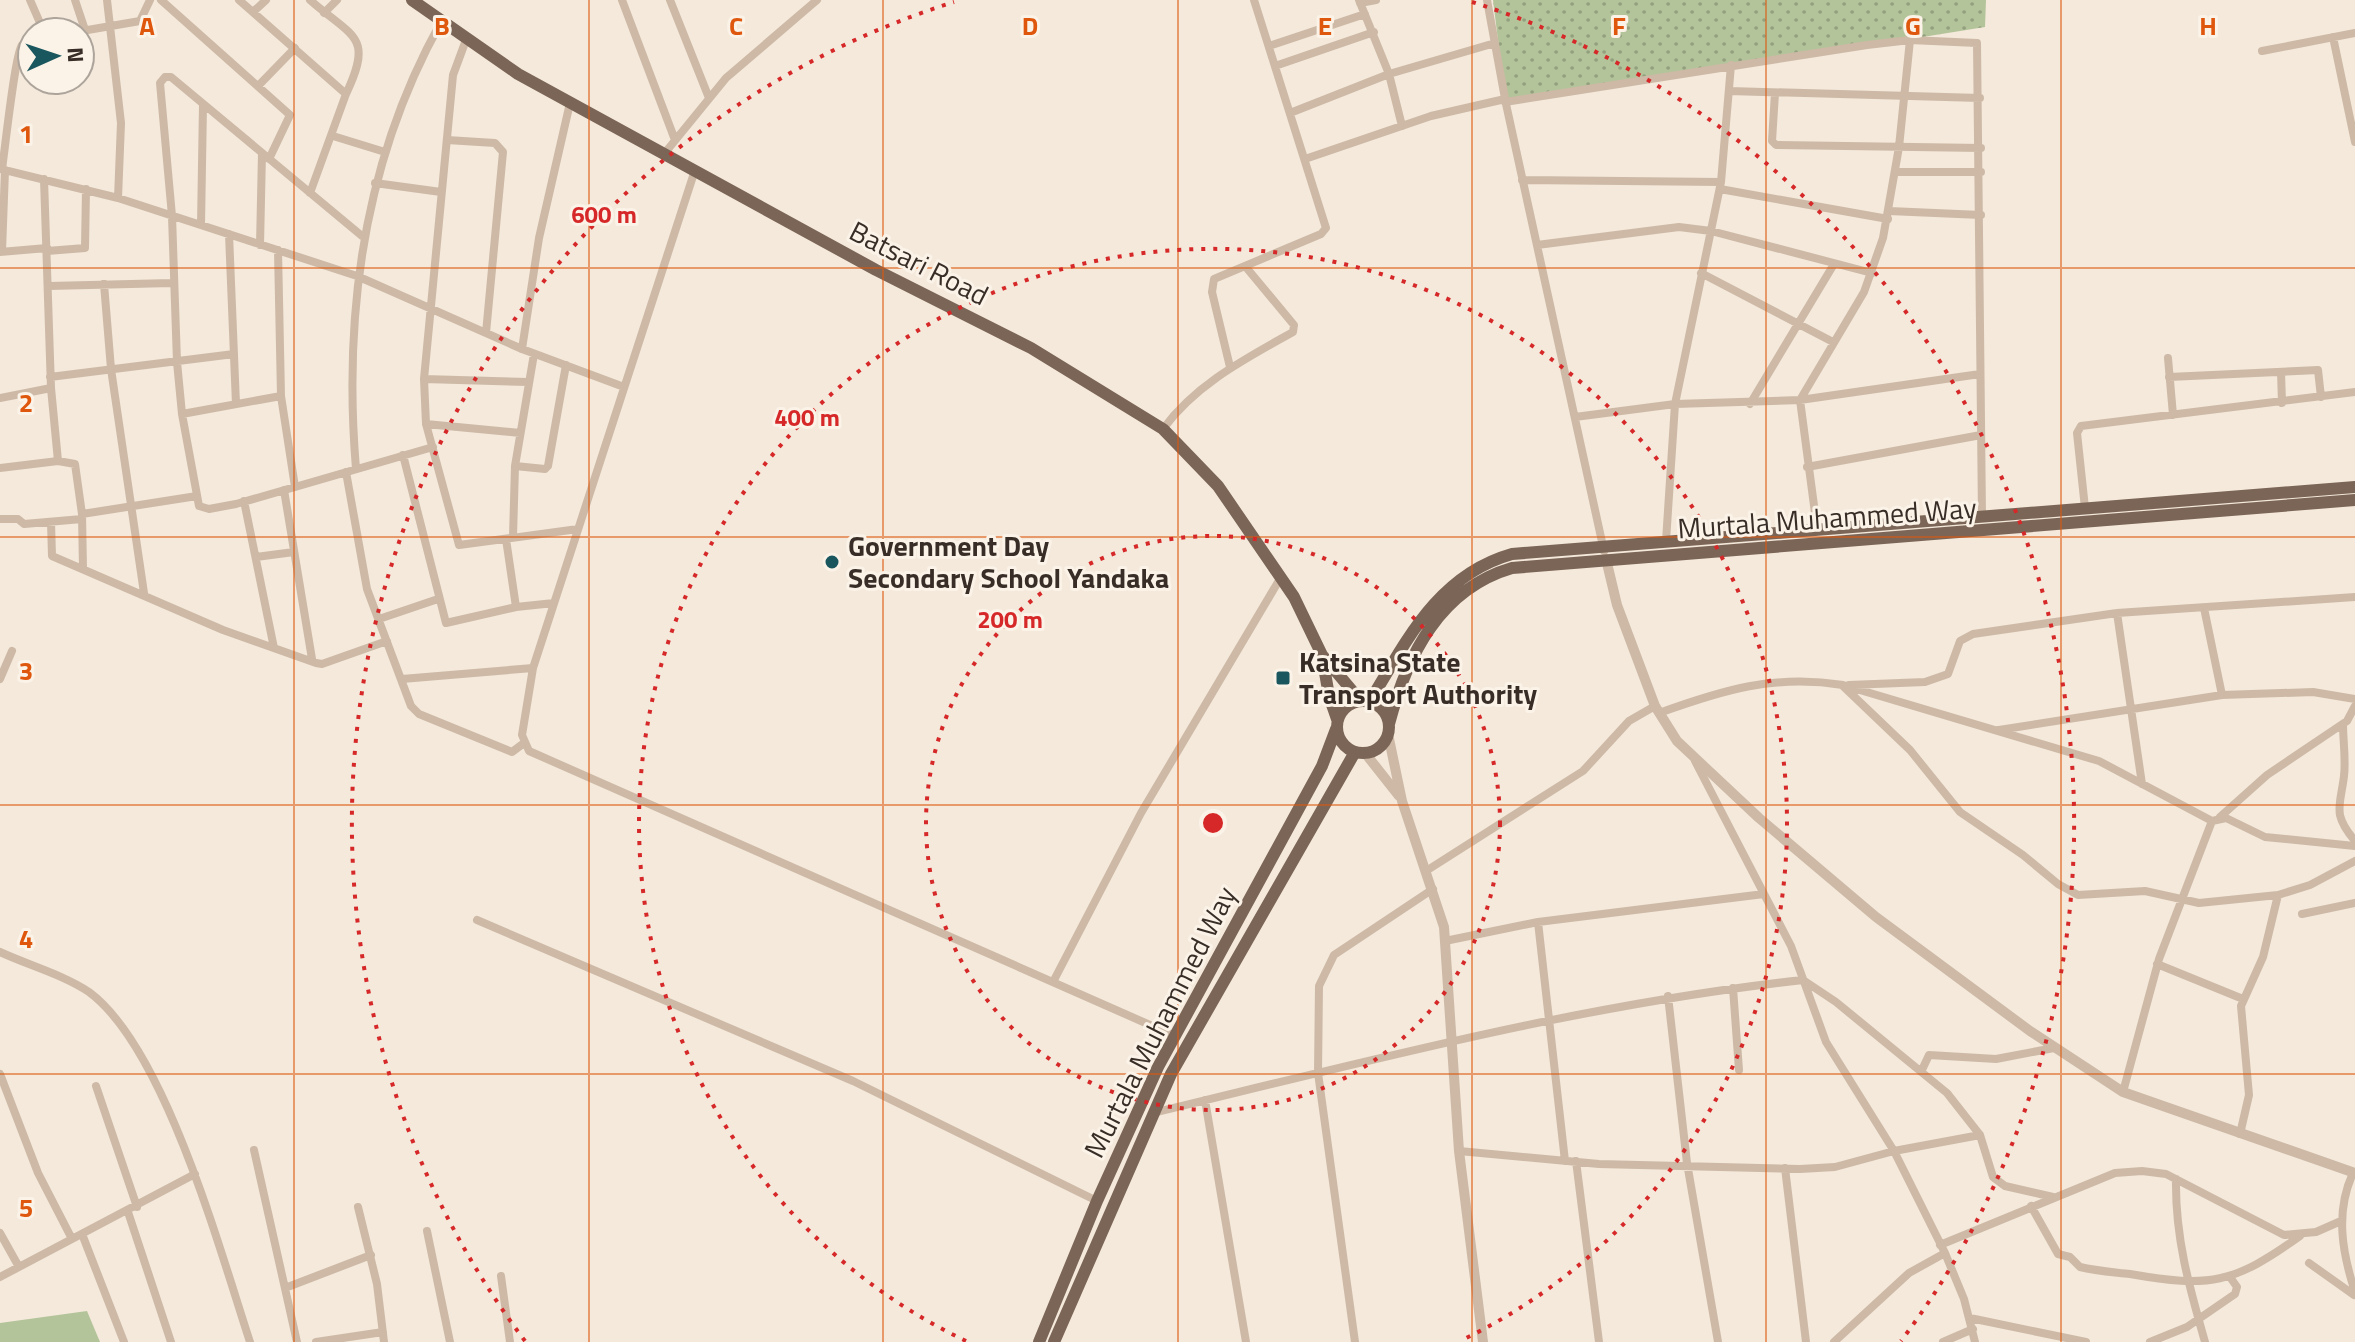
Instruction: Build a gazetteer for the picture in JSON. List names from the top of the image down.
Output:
{
  "streets": {
    "main road": ["Batsari Road", "Murtala Muhammed Way"]
  },
  "places": {
    "other": ["Government Day Secondary School Yandaka"],
    "transit": ["Katsina State Transport Authority"]
  },
  "north": "right",
  "grid": {
    "columns": [
      "A",
      "B",
      "C",
      "D",
      "E",
      "F",
      "G",
      "H"
    ],
    "rows": [
      "1",
      "2",
      "3",
      "4",
      "5"
    ]
  },
  "rings": ["600 m", "400 m", "200 m"]
}
